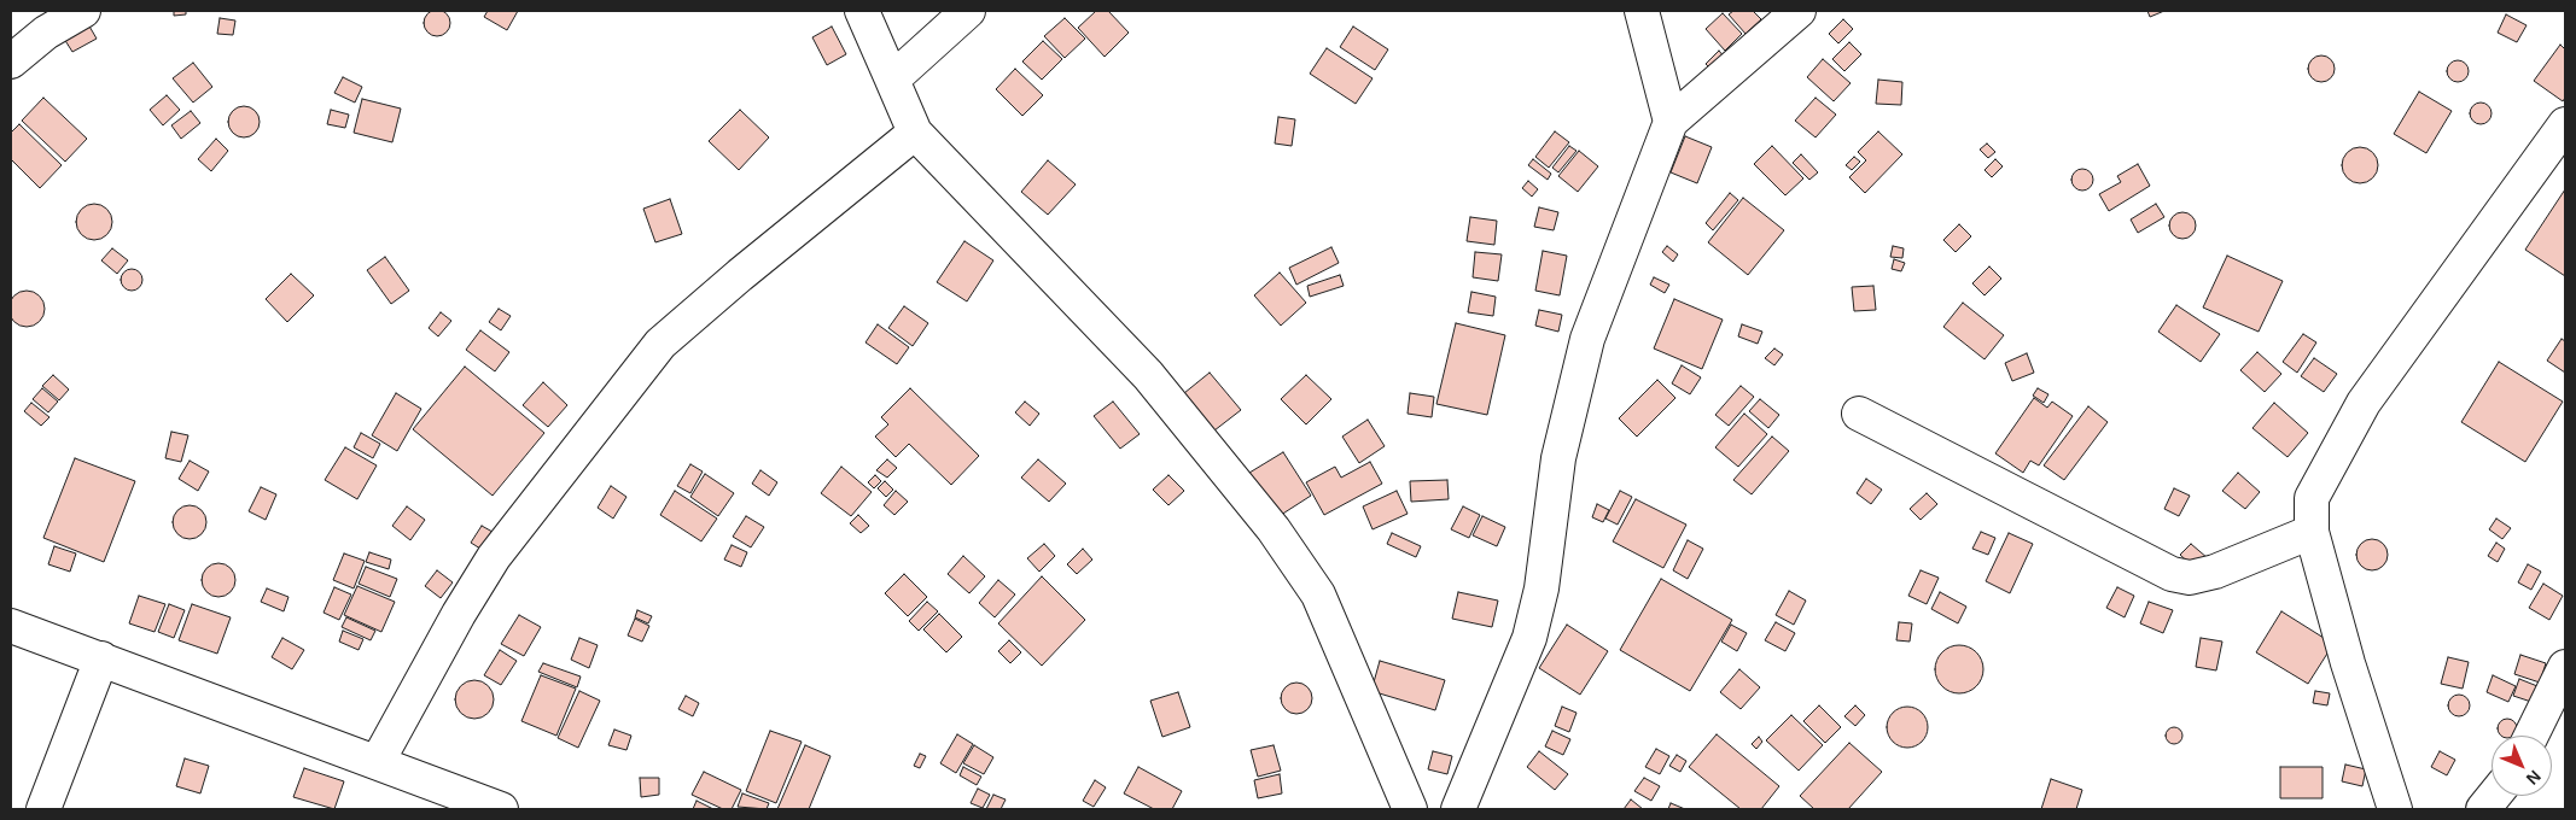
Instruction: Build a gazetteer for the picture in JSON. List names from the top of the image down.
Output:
{
  "north": "bottom right"
}
